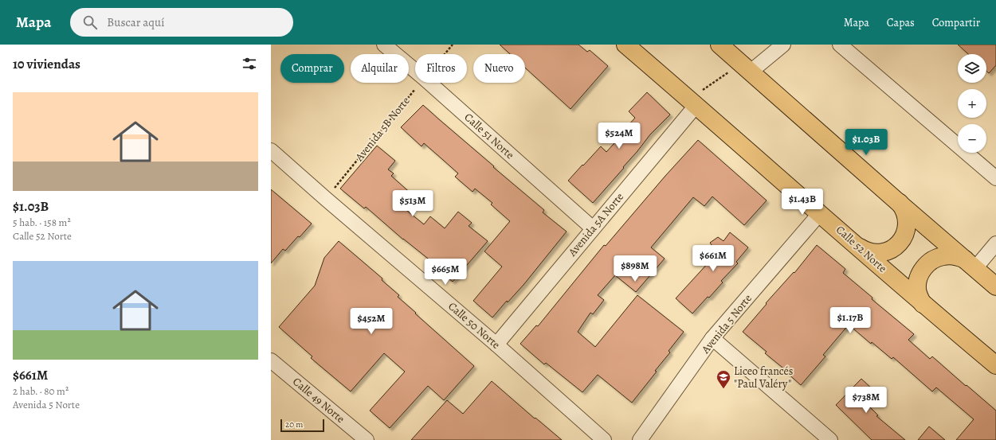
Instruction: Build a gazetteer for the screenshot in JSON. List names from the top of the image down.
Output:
{
  "streets": {
    "main road": ["Calle 52 Norte"],
    "street": [
      "Calle 51 Norte",
      "Avenida 5A Norte",
      "Avenida 5 Norte",
      "Calle 50 Norte",
      "Calle 49 Norte"
    ],
    "path": ["Avenida 5B Norte"]
  },
  "crossings": [
    ["Avenida 5B Norte", "Calle 50 Norte"],
    ["Calle 51 Norte", "Avenida 5A Norte"],
    ["Avenida 5A Norte", "Calle 52 Norte"],
    ["Avenida 5A Norte", "Calle 50 Norte"],
    ["Calle 52 Norte", "Avenida 5 Norte"]
  ],
  "places": {
    "school or university": ["Liceo francés \"Paul Valéry\""]
  },
  "scale_bar": "20 m",
  "page": {
    "header": "Mapa",
    "search": "Buscar aquí",
    "nav": ["Mapa", "Capas", "Compartir"],
    "heading": "10 viviendas",
    "map_buttons": ["+", "−"],
    "chip": [
      "Comprar",
      "Alquilar",
      "Filtros",
      "Nuevo"
    ],
    "list": [
      {
        "name": "$1.03B",
        "note": "5 hab. · 158 m² · Calle 52 Norte"
      },
      {
        "name": "$661M",
        "note": "2 hab. · 80 m² · Avenida 5 Norte"
      }
    ],
    "price": [
      "$524M",
      "$1.03B",
      "$1.43B",
      "$513M",
      "$661M",
      "$898M",
      "$665M",
      "$1.17B",
      "$452M",
      "$738M"
    ],
    "scale": "20 m"
  }
}
